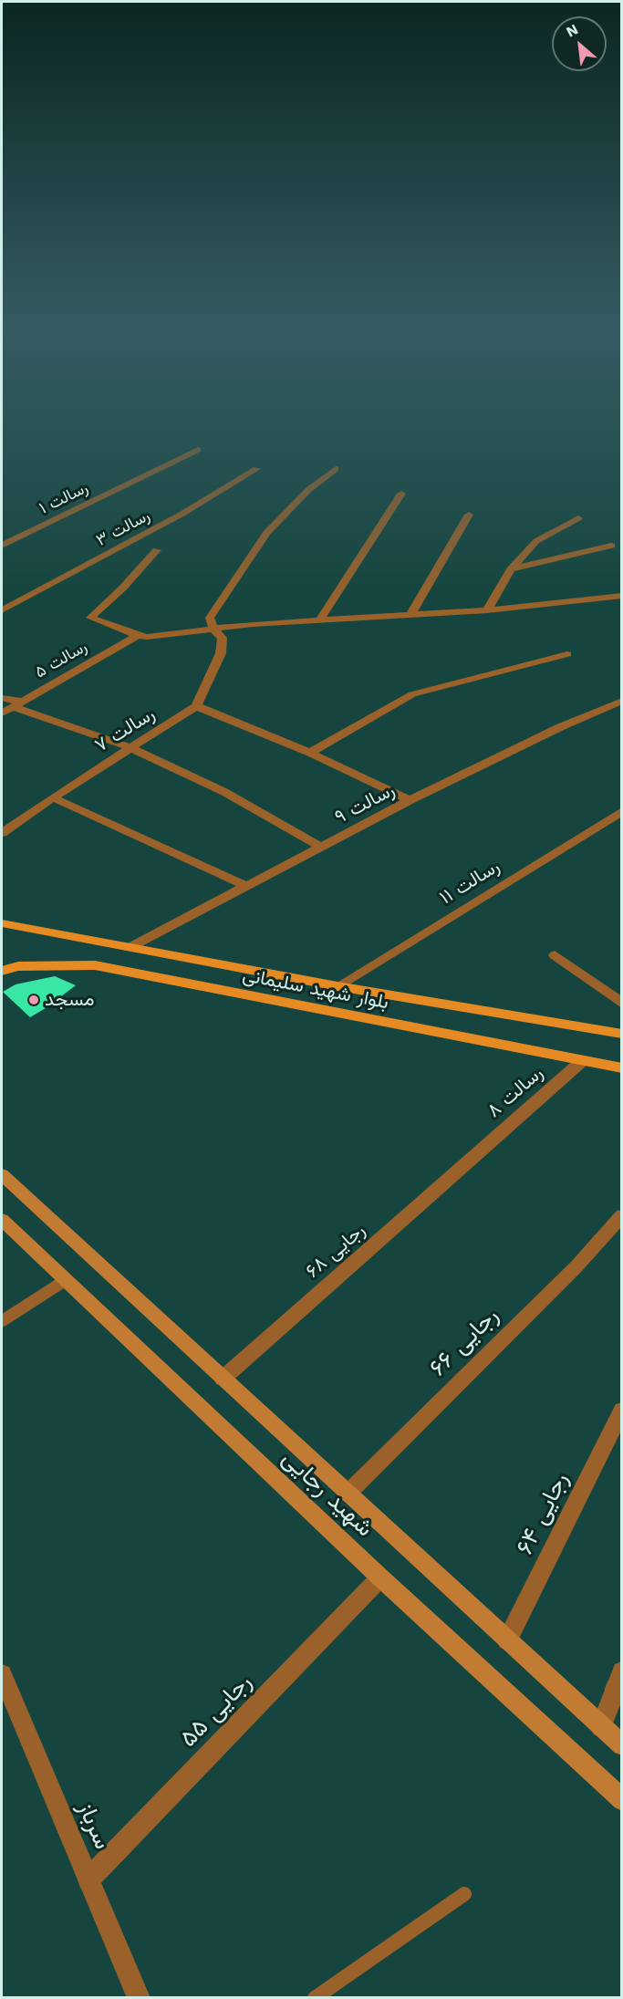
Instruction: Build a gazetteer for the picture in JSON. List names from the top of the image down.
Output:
{
  "streets": {
    "main road": ["بلوار شهید سلیمانی", "شهید رجایی"],
    "street": [
      "رسالت ۱",
      "رسالت ۳",
      "رسالت ۵",
      "رسالت ۷",
      "رسالت ۹",
      "رسالت ۱۱",
      "رسالت ۸",
      "رجایی ۶۸",
      "رجایی ۶۶",
      "رجایی ۶۴",
      "رجایی ۵۵",
      "سرباز"
    ]
  },
  "crossings": [
    ["رسالت ۹", "بلوار شهید سلیمانی"],
    ["رسالت ۱۱", "بلوار شهید سلیمانی"],
    ["بلوار شهید سلیمانی", "رسالت ۸"],
    ["رسالت ۸", "رجایی ۶۸"],
    ["رجایی ۶۸", "شهید رجایی"],
    ["رجایی ۶۶", "شهید رجایی"],
    ["شهید رجایی", "رجایی ۶۴"],
    ["شهید رجایی", "رجایی ۵۵"],
    ["رجایی ۵۵", "سرباز"]
  ],
  "places": ["مسجد"],
  "north": "top left"
}
